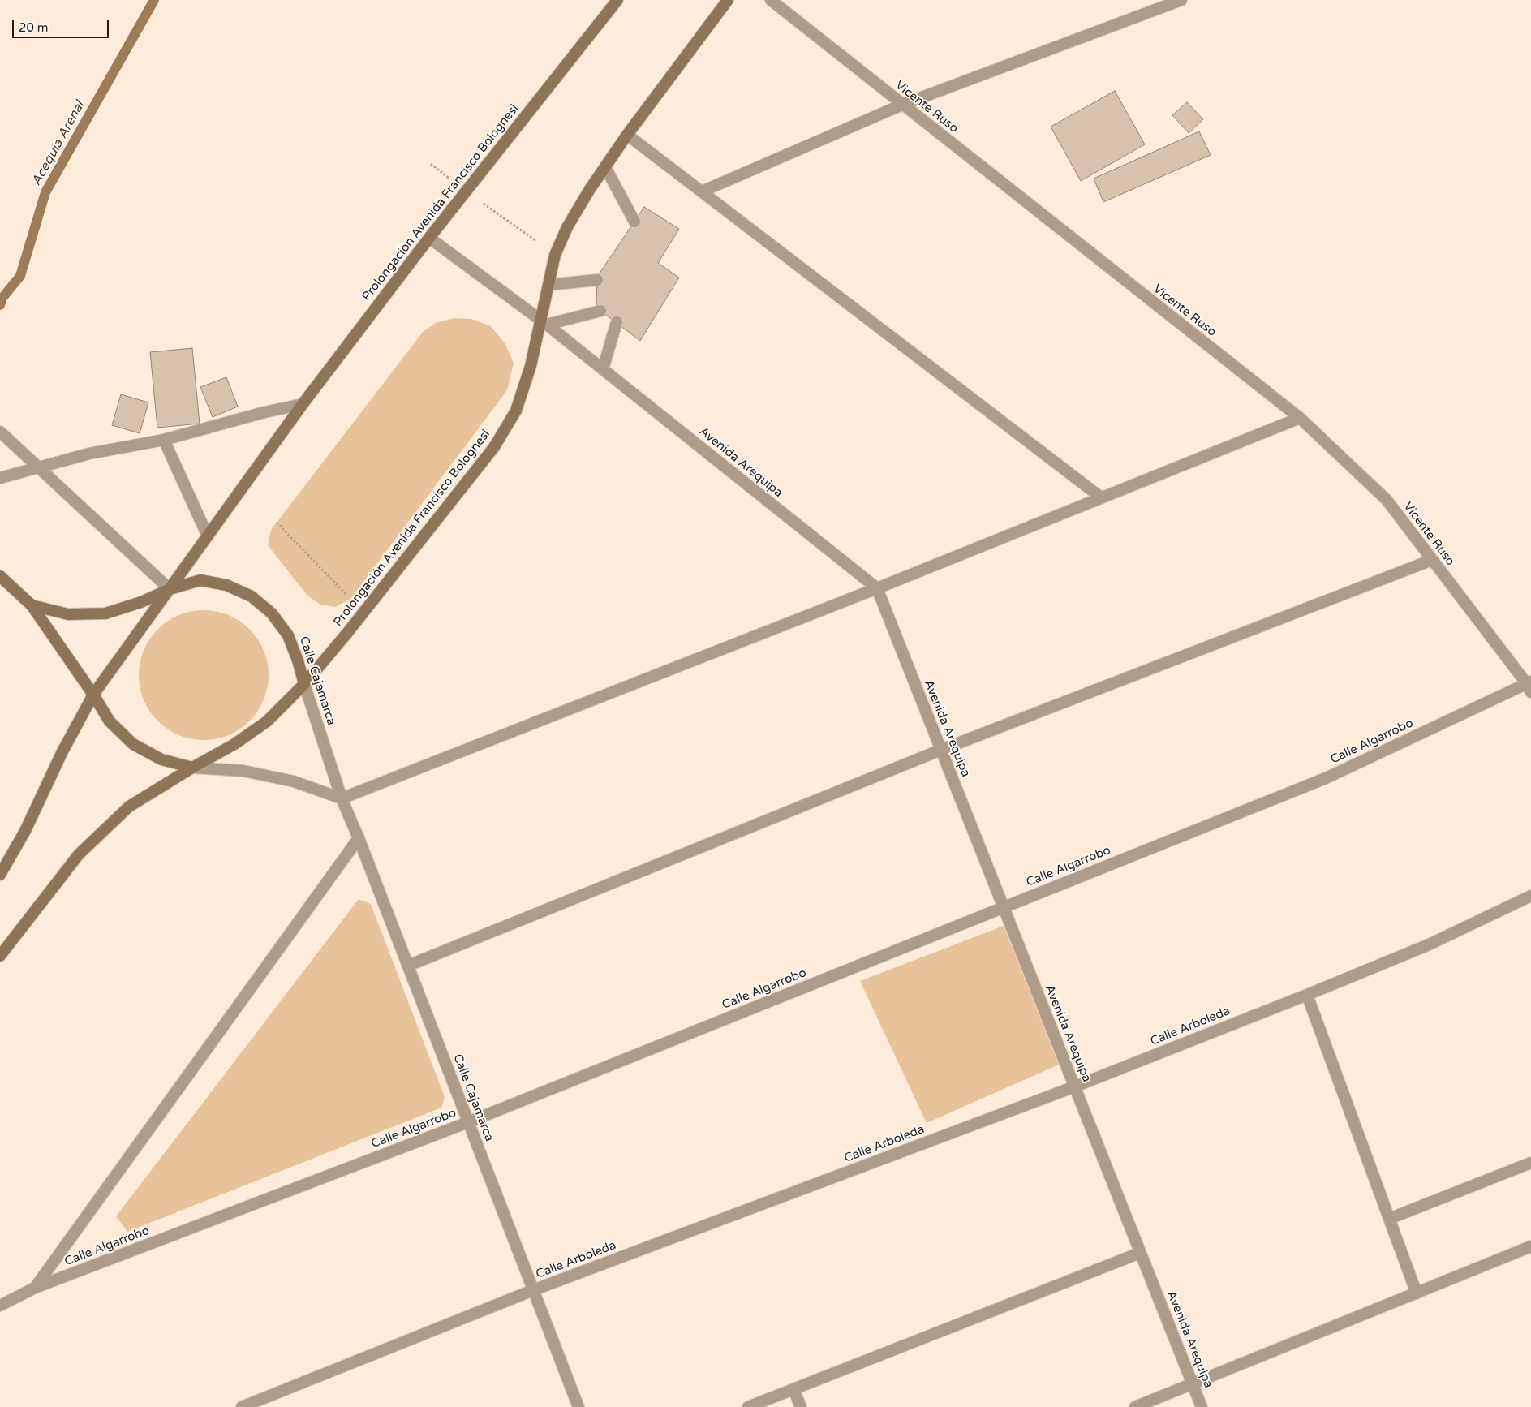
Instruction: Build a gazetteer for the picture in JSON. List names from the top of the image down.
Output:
{
  "streets": {
    "main road": ["Prolongación Avenida Francisco Bolognesi", "Calle Cajamarca"],
    "street": [
      "Vicente Ruso",
      "Avenida Arequipa",
      "Calle Algarrobo",
      "Calle Arboleda"
    ]
  },
  "crossings": [
    ["Vicente Ruso", "Calle Algarrobo"],
    ["Prolongación Avenida Francisco Bolognesi", "Avenida Arequipa"],
    ["Prolongación Avenida Francisco Bolognesi", "Calle Cajamarca"],
    ["Avenida Arequipa", "Calle Algarrobo"],
    ["Avenida Arequipa", "Calle Arboleda"],
    ["Calle Cajamarca", "Calle Algarrobo"],
    ["Calle Cajamarca", "Calle Arboleda"]
  ],
  "water": ["Acequia Arenal"],
  "scale_bar": "20 m"
}
